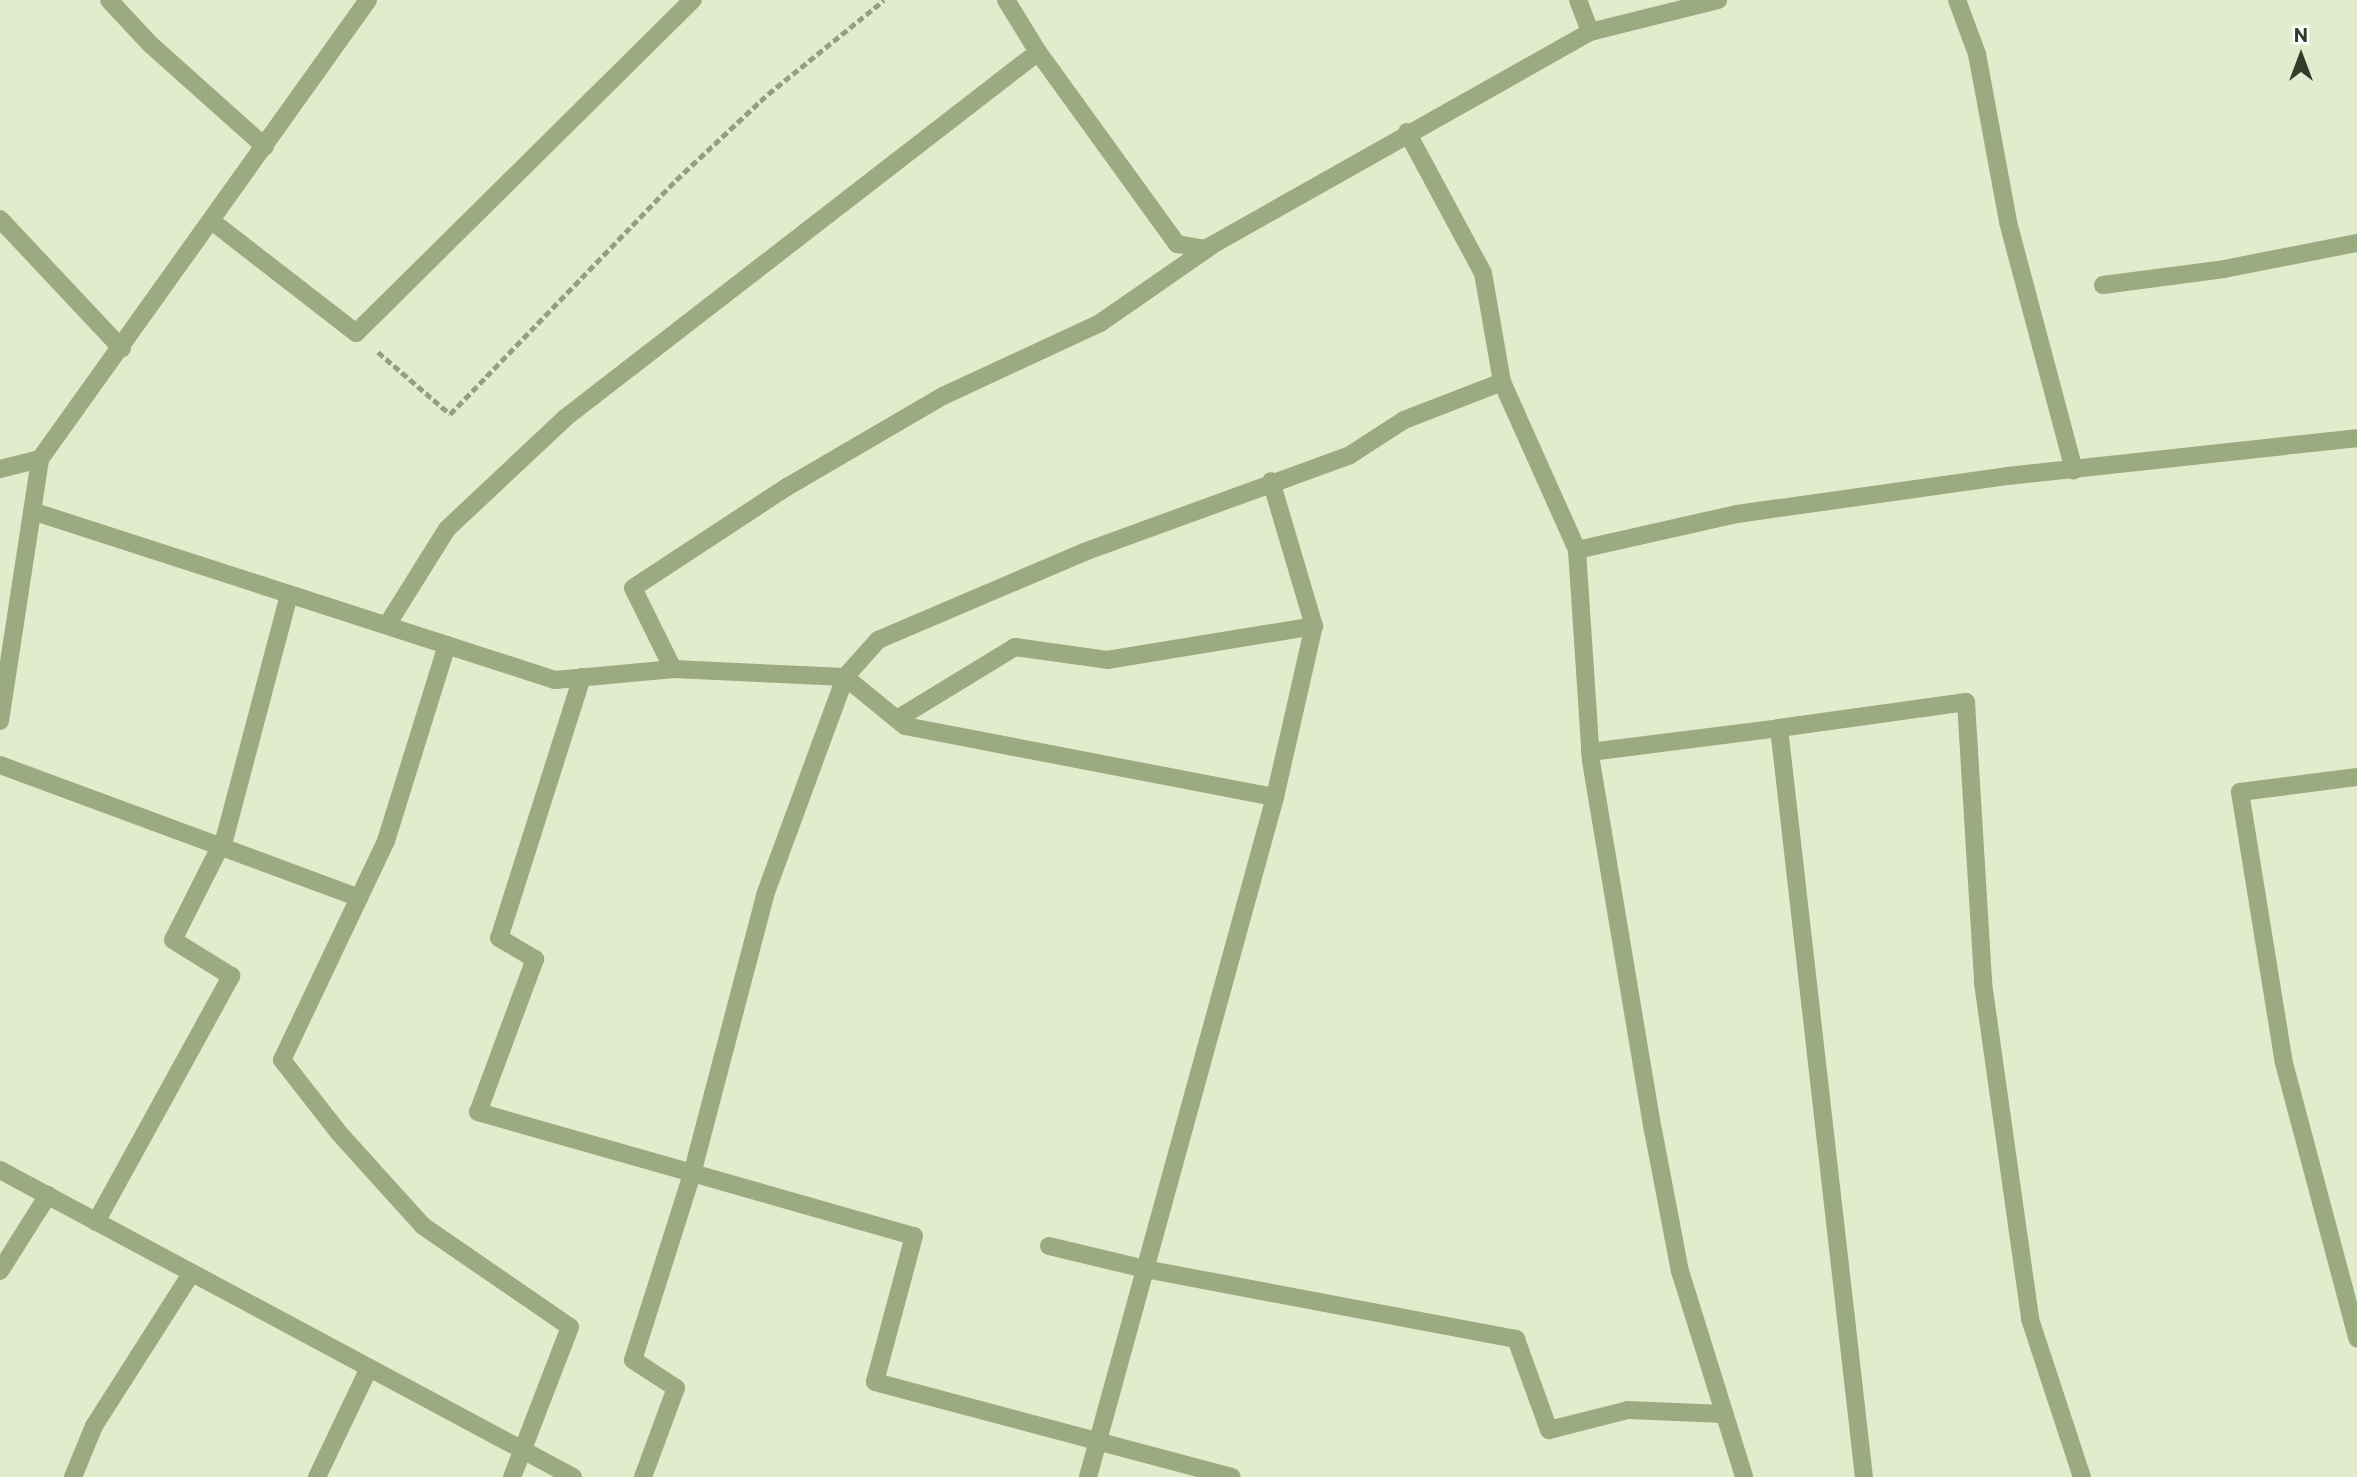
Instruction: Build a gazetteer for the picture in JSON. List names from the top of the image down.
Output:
{
  "north": "top"
}
